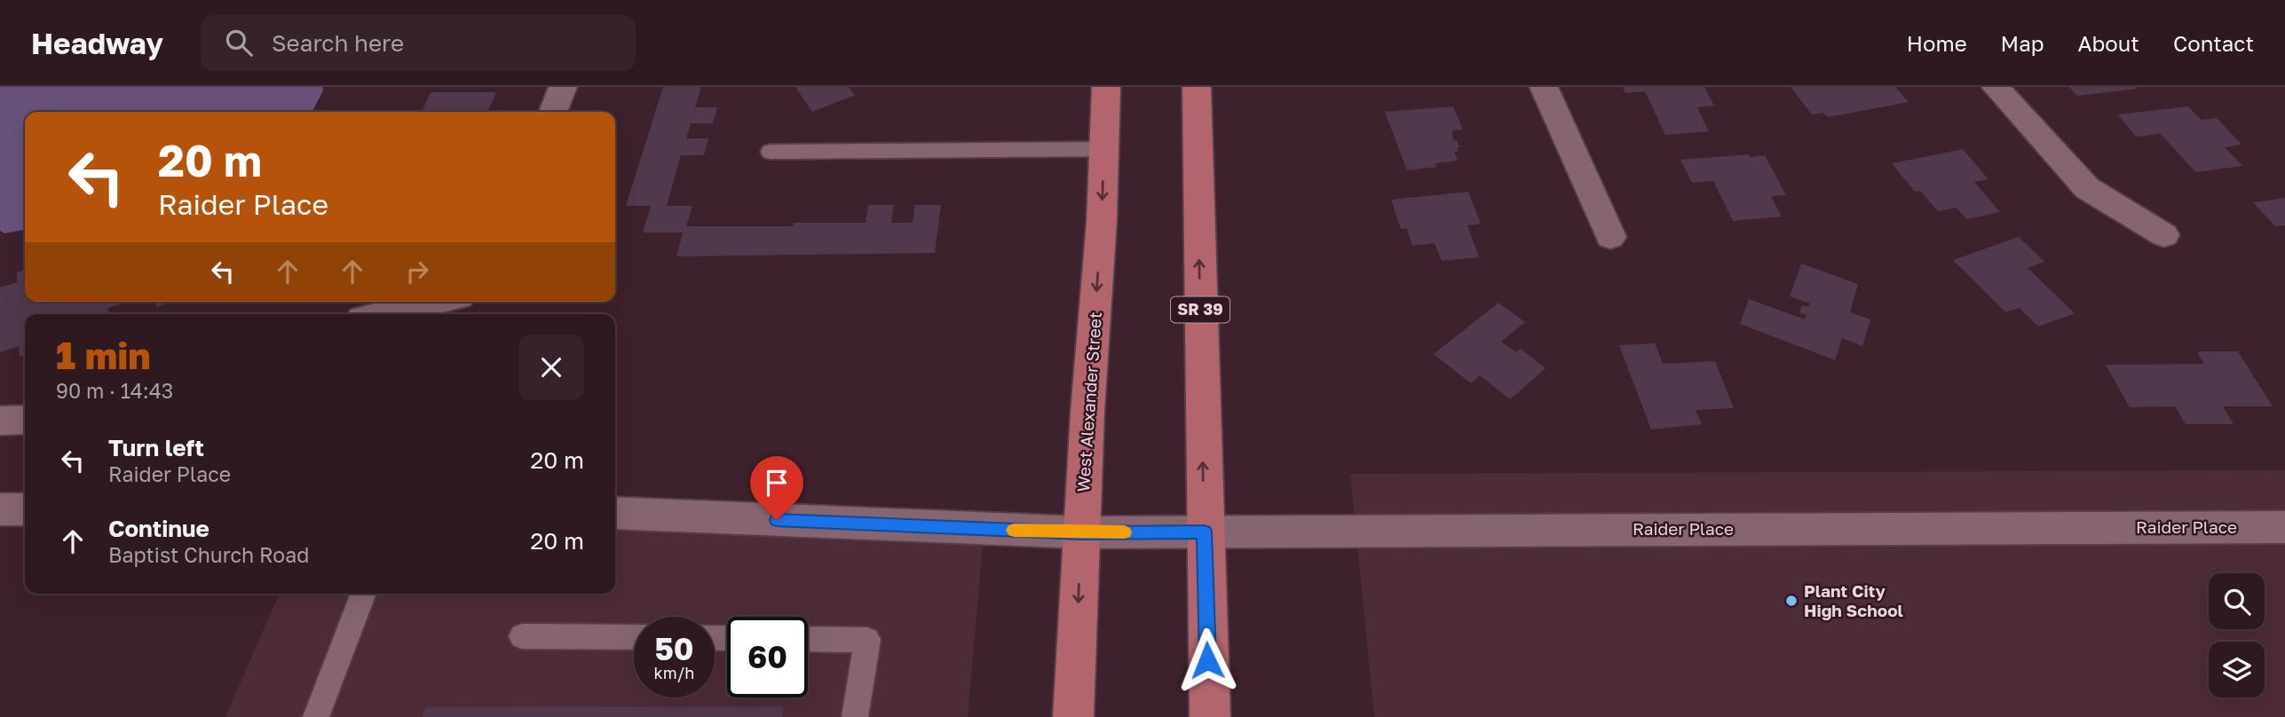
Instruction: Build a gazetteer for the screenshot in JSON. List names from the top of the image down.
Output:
{
  "streets": {
    "main road": ["SR 39", "West Alexander Street"],
    "street": ["Raider Place"]
  },
  "crossings": [
    ["SR 39", "Raider Place"],
    ["West Alexander Street", "Raider Place"]
  ],
  "places": ["Plant City High School"],
  "page": {
    "header": "Headway",
    "search": "Search here",
    "nav": [
      "Home",
      "Map",
      "About",
      "Contact"
    ],
    "turn": ["20 m", "Raider Place"],
    "heading": ["1 min", "90 m · 14:43"],
    "list": [
      {
        "name": "Turn left",
        "note": "Raider Place",
        "value": "20 m"
      },
      {
        "name": "Continue",
        "note": "Baptist Church Road",
        "value": "20 m"
      }
    ],
    "speed": "50 km/h",
    "limit": "60"
  }
}
